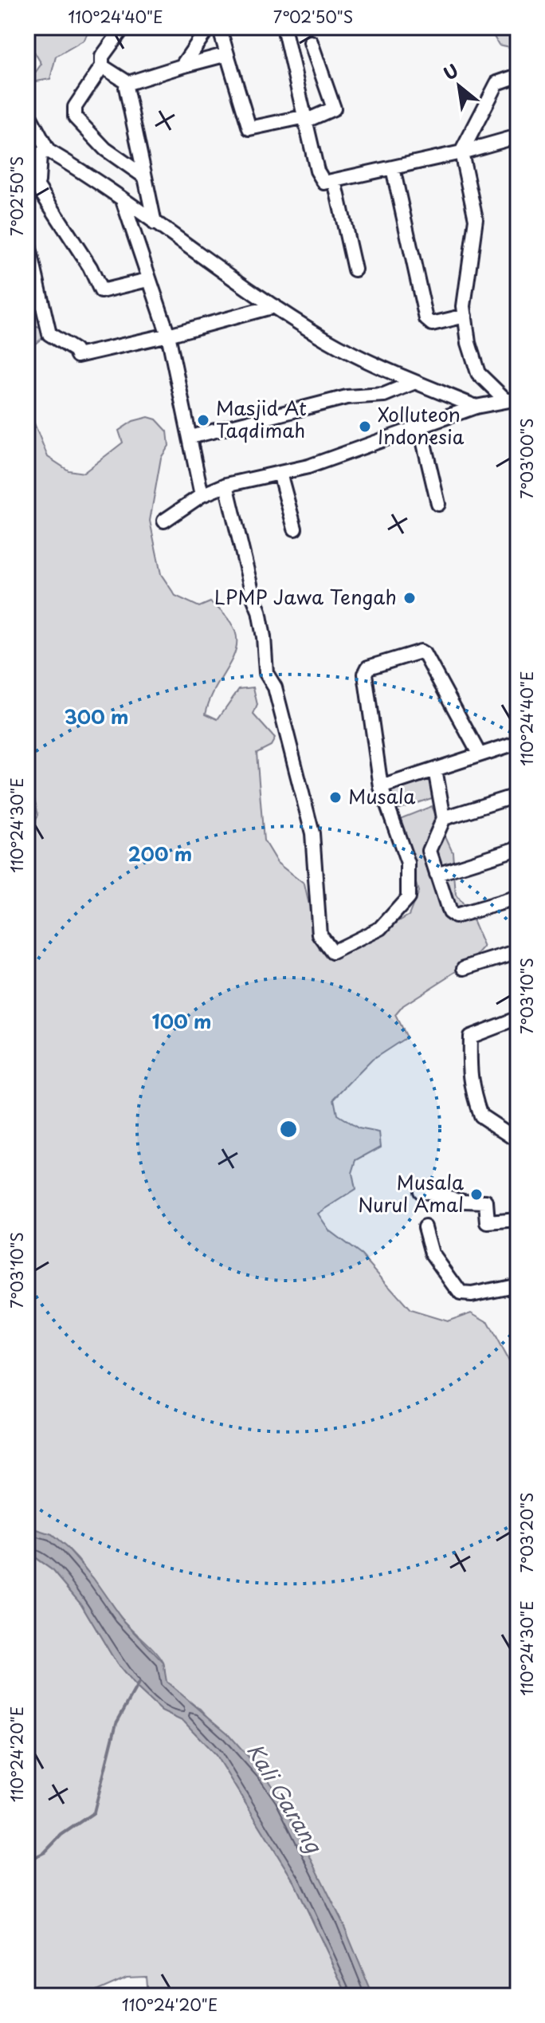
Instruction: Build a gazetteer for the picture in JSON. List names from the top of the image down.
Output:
{
  "water": ["Kali Garang"],
  "places": [
    "Masjid At Taqdimah",
    "Xolluteon Indonesia",
    "LPMP Jawa Tengah",
    "Musala",
    "Musala Nurul Amal"
  ],
  "north": "top left",
  "coordinates": [
    "110°24'40\"E",
    "7°02'50\"S",
    "7°03'00\"S",
    "110°24'30\"E",
    "7°03'10\"S",
    "7°03'20\"S",
    "110°24'20\"E"
  ],
  "rings": ["300 m", "200 m", "100 m"]
}
